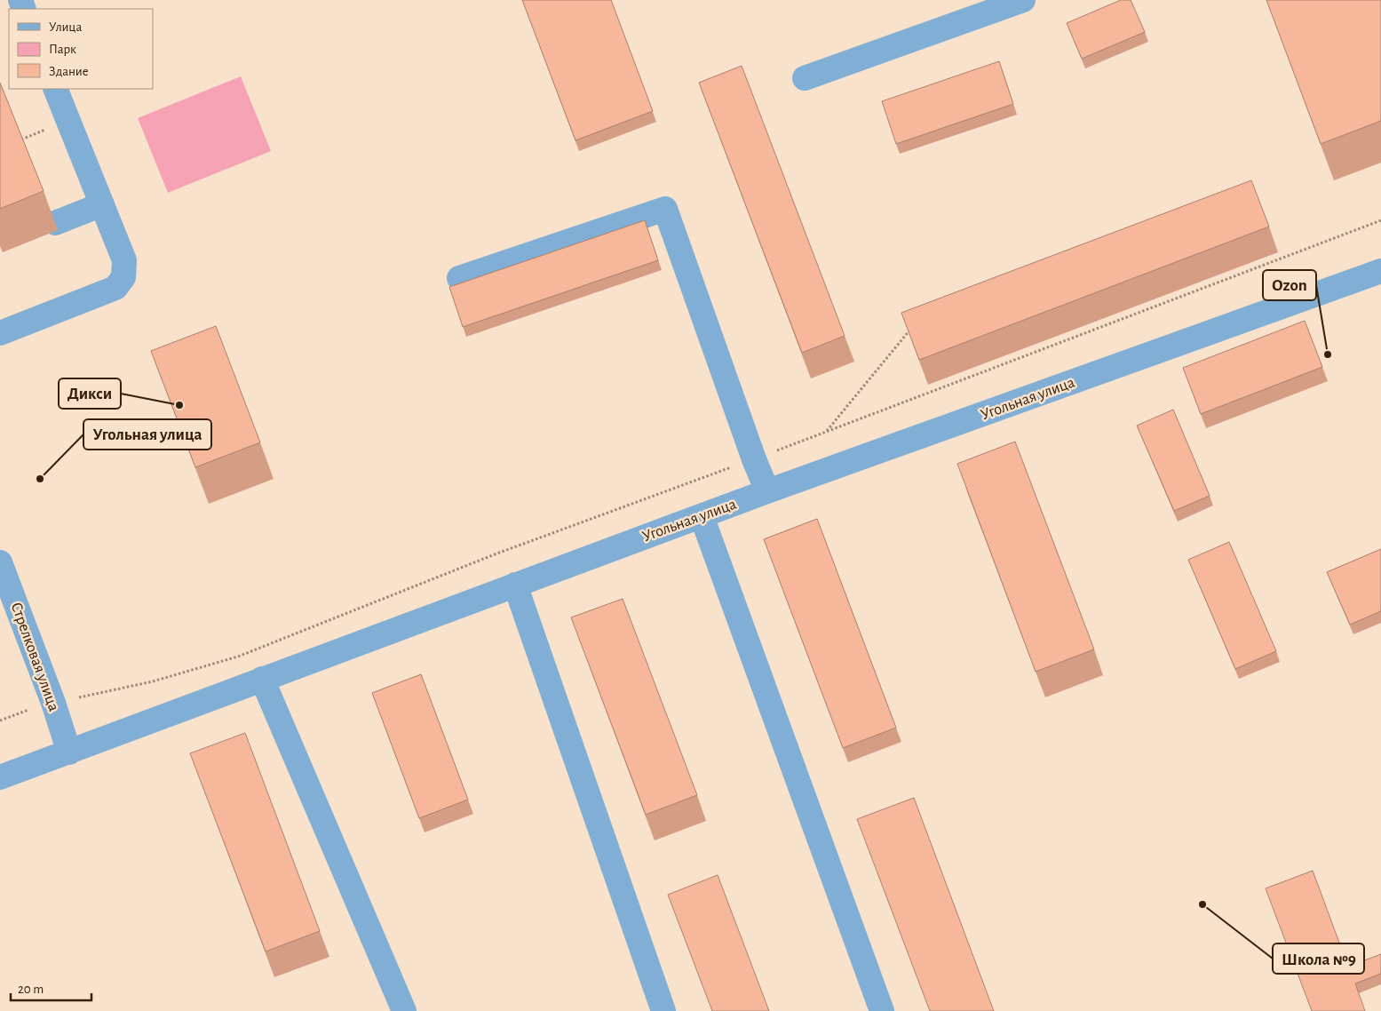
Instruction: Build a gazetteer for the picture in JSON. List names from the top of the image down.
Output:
{
  "streets": {
    "street": ["Угольная улица", "Стрелковая улица"]
  },
  "crossings": [
    ["Угольная улица", "Стрелковая улица"]
  ],
  "places": [
    "Ozon",
    "Дикси",
    "Угольная улица",
    "Школа №9"
  ],
  "legend": ["Улица", "Парк", "Здание"],
  "scale_bar": "20 m"
}
